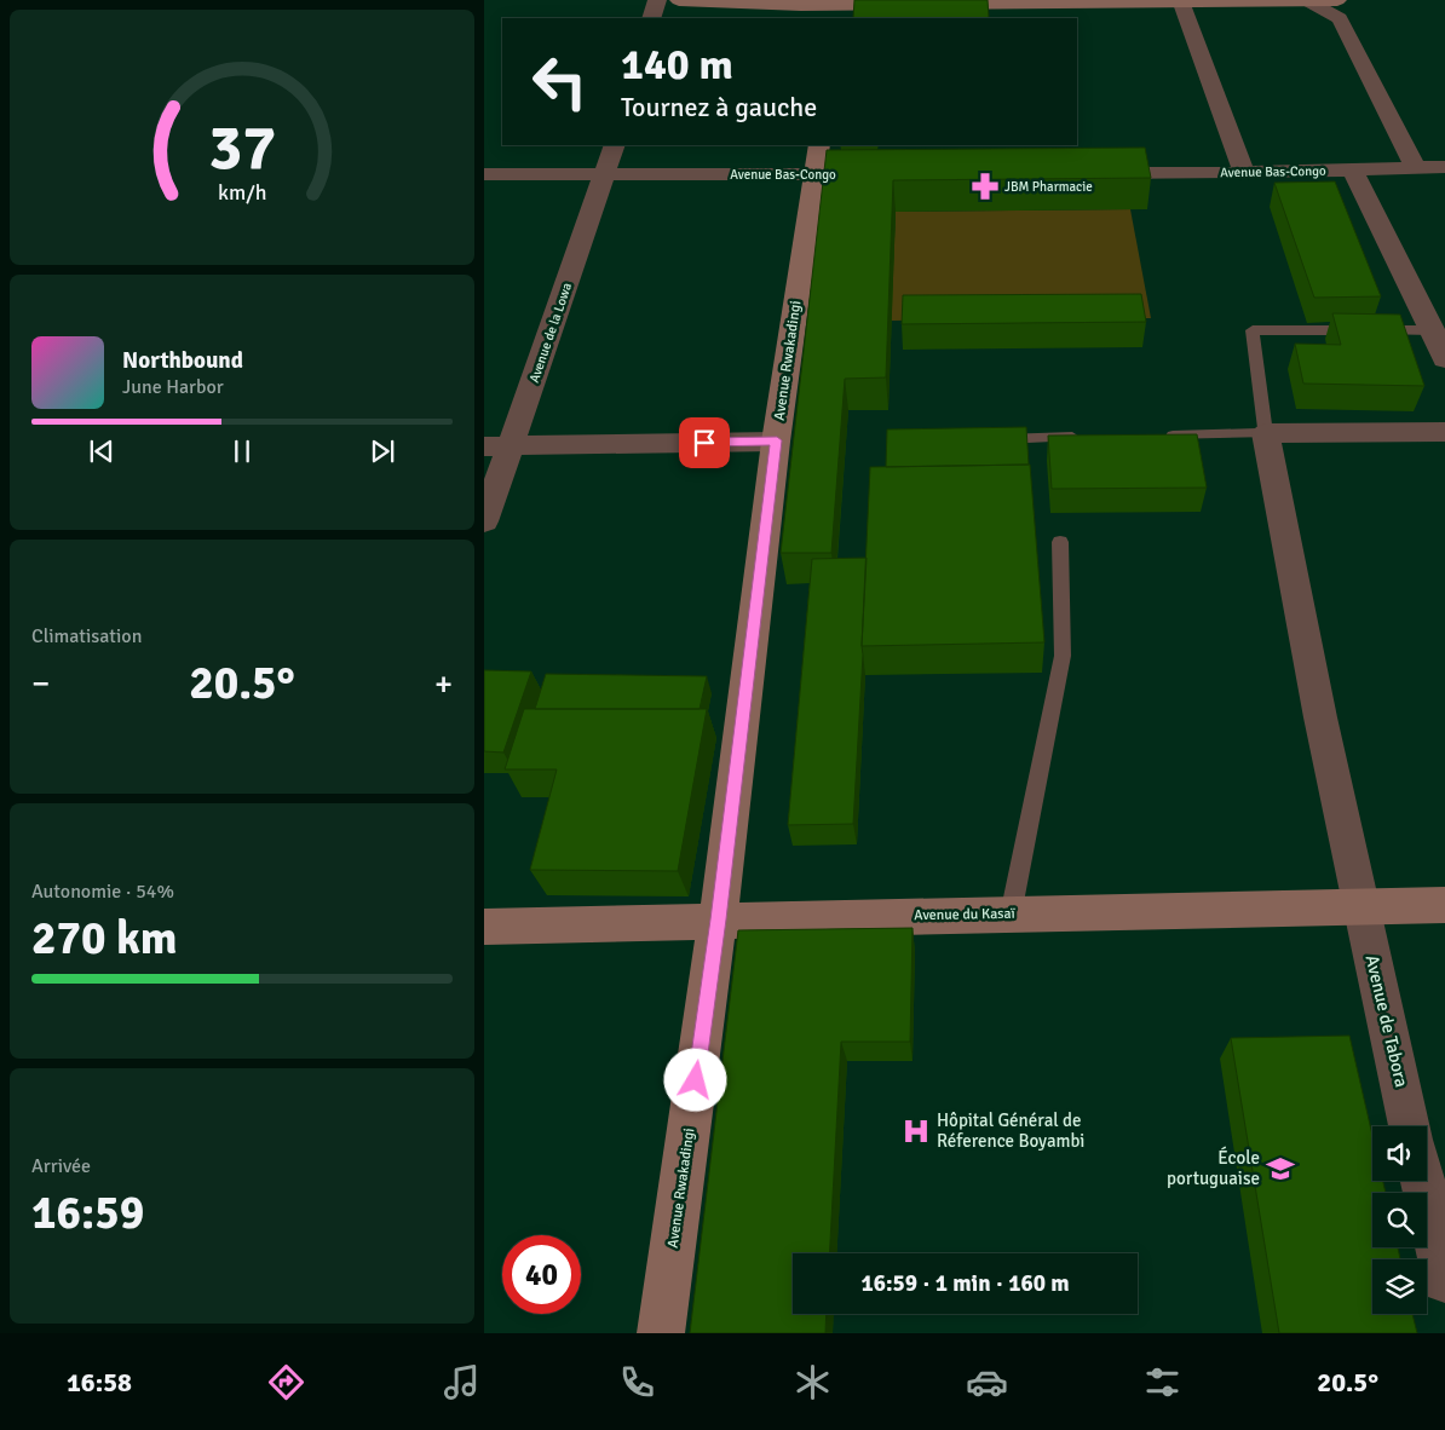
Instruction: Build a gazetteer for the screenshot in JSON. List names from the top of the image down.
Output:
{
  "streets": {
    "street": [
      "Avenue Bas-Congo",
      "Avenue de la Lowa",
      "Avenue Rwakadingi",
      "Avenue du Kasaï",
      "Avenue de Tabora"
    ]
  },
  "crossings": [
    ["Avenue Bas-Congo", "Avenue de la Lowa"],
    ["Avenue Bas-Congo", "Avenue Rwakadingi"],
    ["Avenue Rwakadingi", "Avenue du Kasaï"],
    ["Avenue du Kasaï", "Avenue de Tabora"]
  ],
  "places": {
    "pharmacy": ["JBM Pharmacie"],
    "hospital": ["Hôpital Général de Réference Boyambi"],
    "school or university": ["École portuguaise"]
  },
  "page": {
    "turn": ["140 m", "Tournez à gauche"],
    "song": ["Northbound", "June Harbor"],
    "tile": [
      "Climatisation",
      ["Autonomie · 54%", "270 km"],
      ["Arrivée", "16:59"]
    ],
    "heat": ["−", "20.5°", "+"],
    "limit": "40",
    "trip": "16:59 · 1 min · 160 m",
    "tabs": ["16:58", "20.5°"],
    "gauge": ["37", "km/h"]
  }
}
